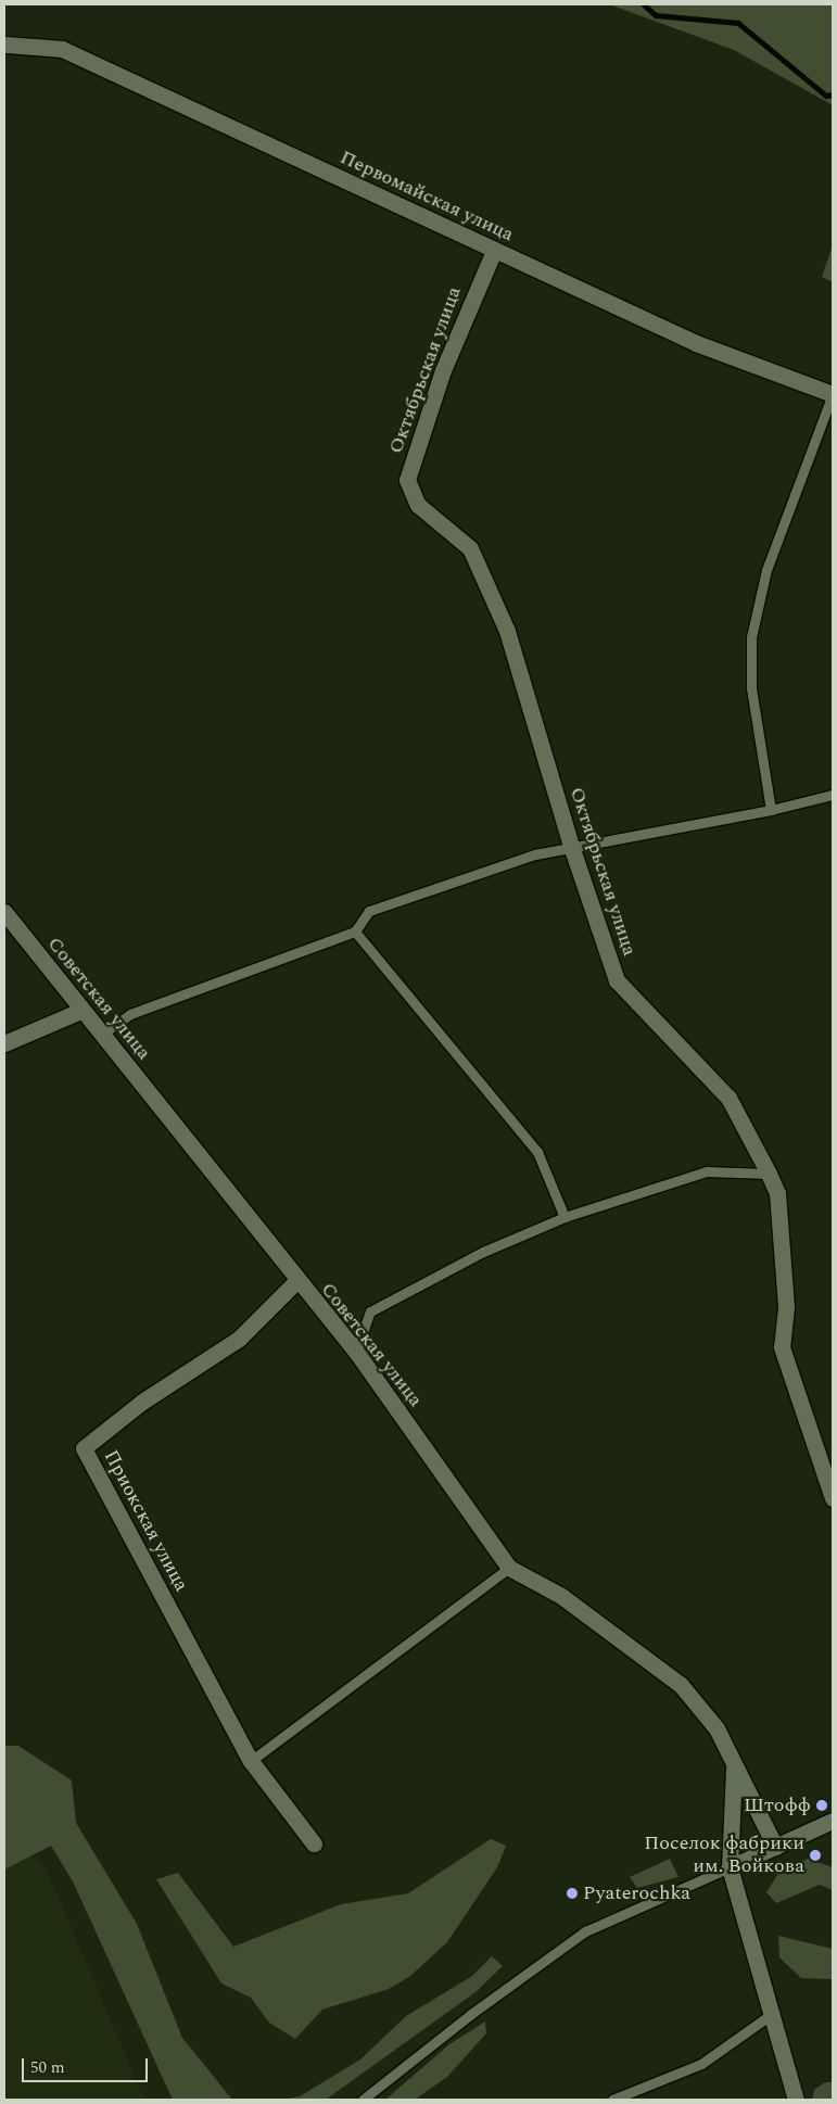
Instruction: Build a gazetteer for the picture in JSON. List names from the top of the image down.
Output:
{
  "streets": {
    "street": [
      "Первомайская улица",
      "Октябрьская улица",
      "Советская улица",
      "Приокская улица"
    ]
  },
  "crossings": [
    ["Первомайская улица", "Октябрьская улица"],
    ["Советская улица", "Приокская улица"]
  ],
  "places": ["Штофф", "Поселок фабрики им. Войкова", "Pyaterochka"],
  "scale_bar": "50 m"
}
